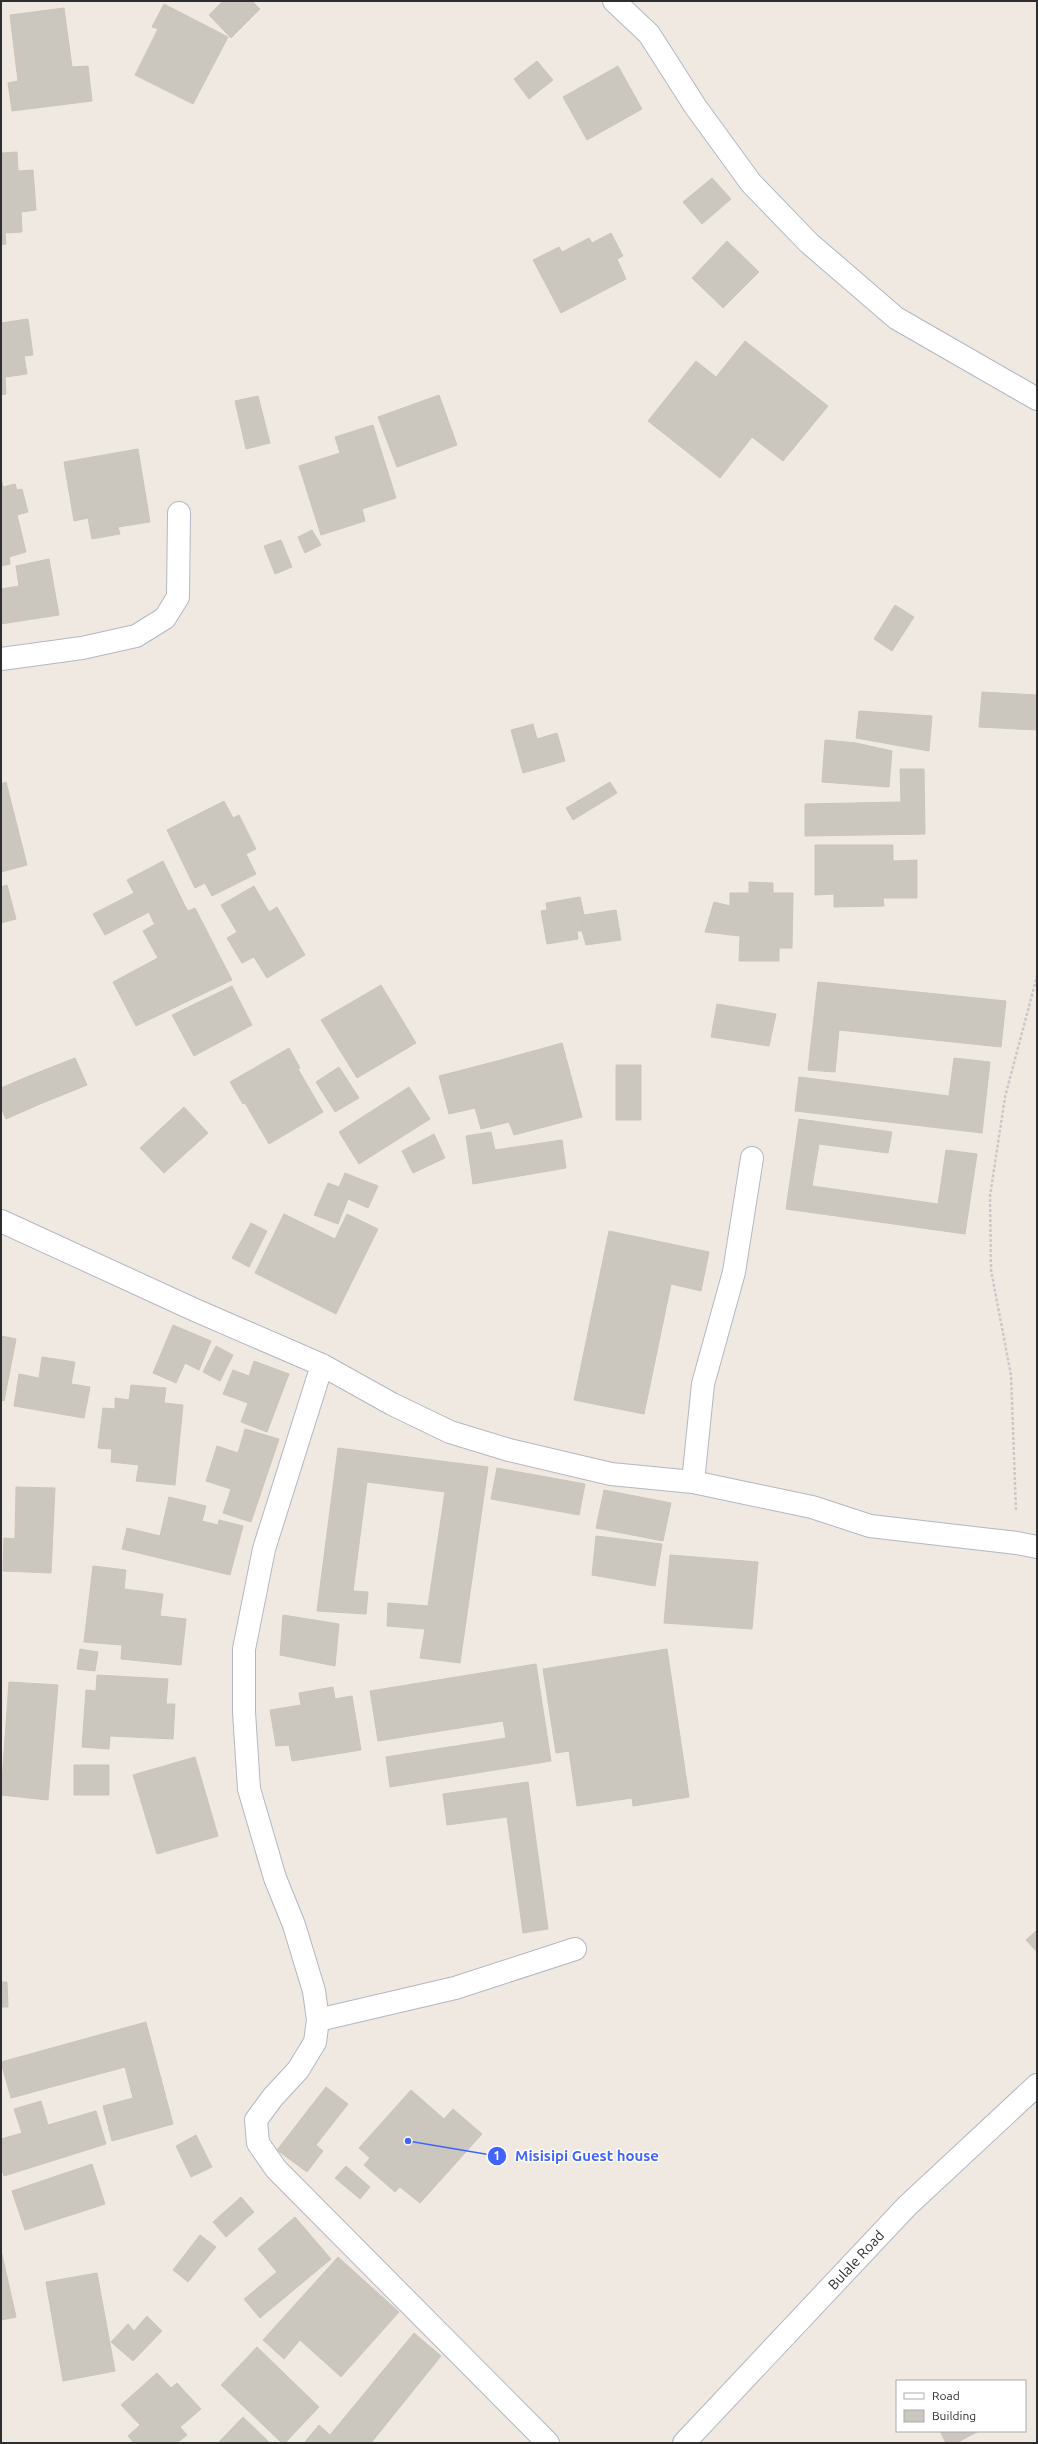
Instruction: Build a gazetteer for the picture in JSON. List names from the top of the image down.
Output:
{
  "streets": {
    "street": ["Bulale Road"]
  },
  "places": ["Misisipi Guest house"],
  "legend": ["Road", "Building"]
}
